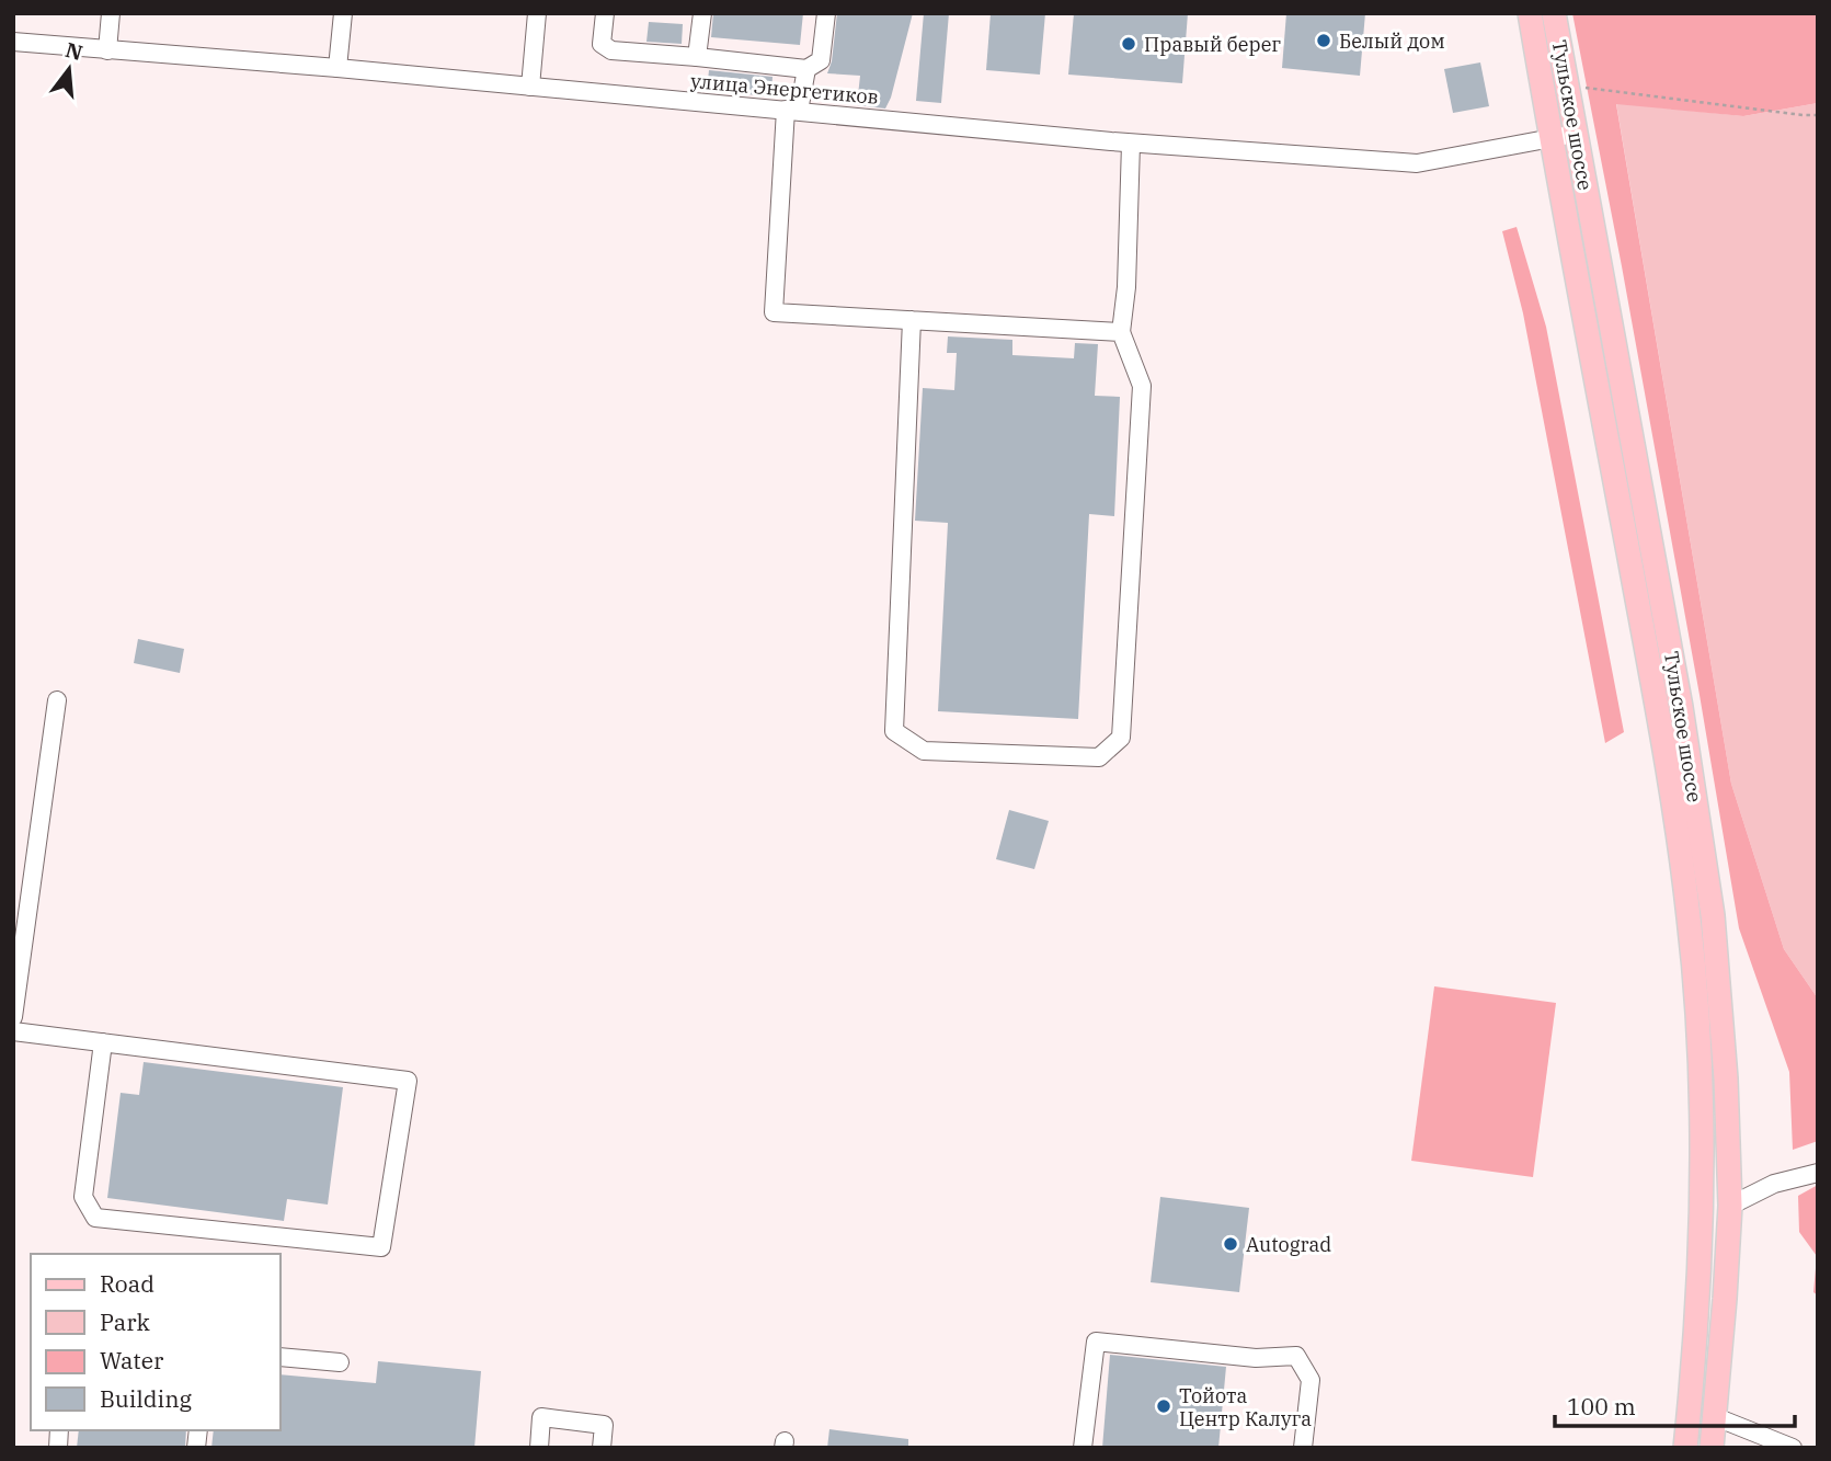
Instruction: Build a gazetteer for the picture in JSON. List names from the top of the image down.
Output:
{
  "streets": {
    "main road": ["Тульское шоссе"],
    "street": ["улица Энергетиков"]
  },
  "crossings": [
    ["улица Энергетиков", "Тульское шоссе"]
  ],
  "places": [
    "Белый дом",
    "Правый берег",
    "Autograd",
    "Тойота Центр Калуга"
  ],
  "legend": [
    "Road",
    "Park",
    "Water",
    "Building"
  ],
  "scale_bar": "100 m",
  "north": "top"
}
